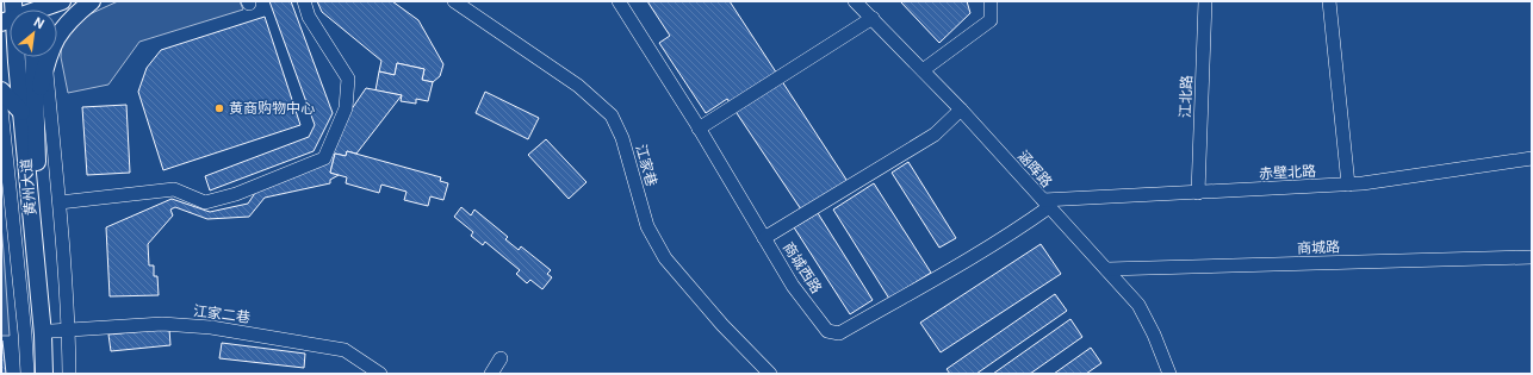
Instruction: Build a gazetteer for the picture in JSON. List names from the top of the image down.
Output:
{
  "streets": {
    "main road": ["黄州大道"],
    "street": [
      "江北路",
      "江家巷",
      "涵晖路",
      "赤壁北路",
      "商城路",
      "商城西路",
      "江家二巷"
    ]
  },
  "crossings": [
    ["江北路", "赤壁北路"],
    ["涵晖路", "赤壁北路"],
    ["涵晖路", "商城路"],
    ["涵晖路", "商城西路"],
    ["赤壁北路", "商城西路"],
    ["黄州大道", "江家二巷"]
  ],
  "places": ["黄商购物中心"],
  "north": "top right"
}
